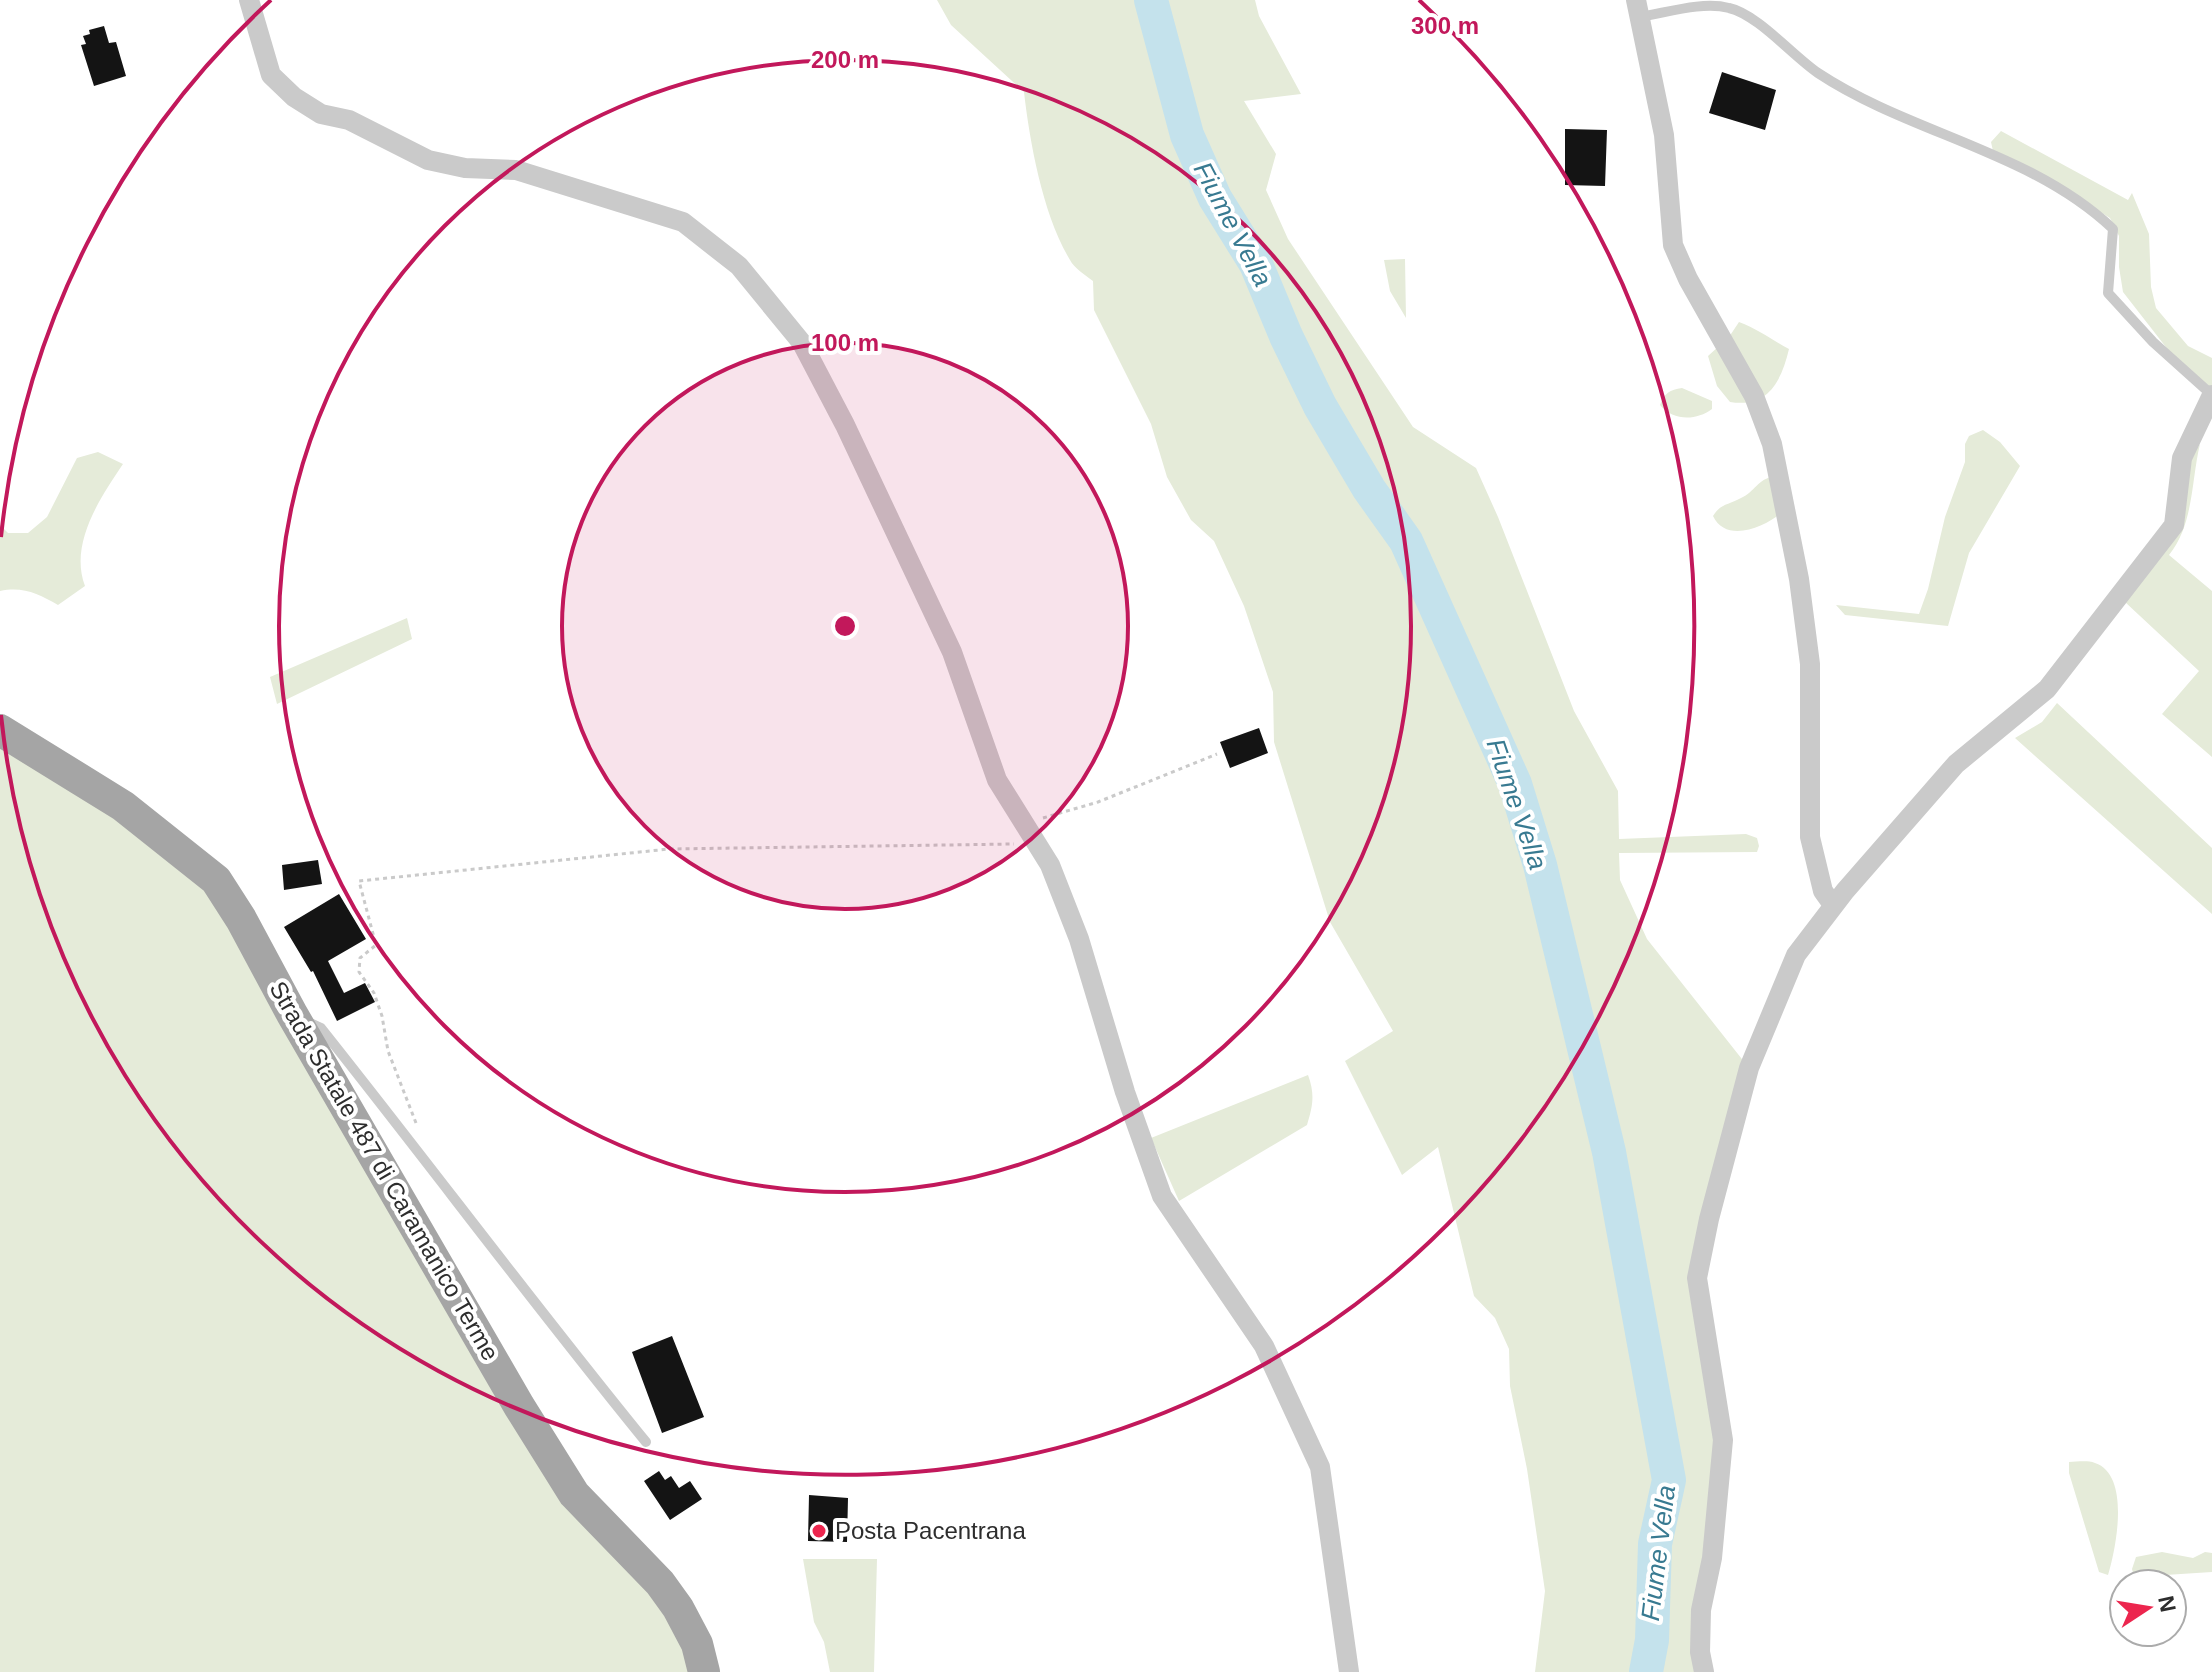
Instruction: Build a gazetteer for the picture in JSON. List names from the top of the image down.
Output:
{
  "streets": {
    "main road": ["Strada Statale 487 di Caramanico Terme"]
  },
  "water": ["Fiume Vella"],
  "places": ["Posta Pacentrana"],
  "north": "right",
  "rings": ["300 m", "200 m", "100 m"]
}
